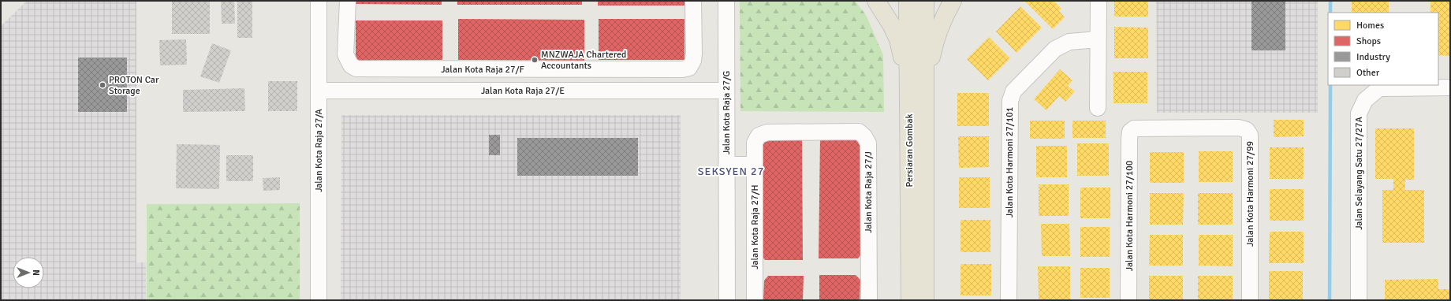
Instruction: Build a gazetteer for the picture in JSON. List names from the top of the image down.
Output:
{
  "streets": {
    "main road": ["Persiaran Gombak"],
    "street": [
      "Jalan Kota Raja 27/F",
      "Jalan Kota Raja 27/E",
      "Jalan Kota Raja 27/G",
      "Jalan Kota Raja 27/A",
      "Jalan Kota Harmoni 27/101",
      "Jalan Selayang Satu 27/27A",
      "Jalan Kota Raja 27/J",
      "Jalan Kota Harmoni 27/99",
      "Jalan Kota Harmoni 27/100",
      "Jalan Kota Raja 27/H"
    ]
  },
  "crossings": [
    ["Jalan Kota Raja 27/E", "Jalan Kota Raja 27/G"],
    ["Jalan Kota Raja 27/E", "Jalan Kota Raja 27/A"],
    ["Jalan Kota Raja 27/J", "Jalan Kota Raja 27/H"],
    ["Jalan Kota Harmoni 27/99", "Jalan Kota Harmoni 27/100"]
  ],
  "districts": ["SEKSYEN 27"],
  "places": ["MNZWAJA Chartered Accountants", "PROTON Car Storage"],
  "legend": [
    "Homes",
    "Shops",
    "Industry",
    "Other"
  ],
  "north": "right"
}
